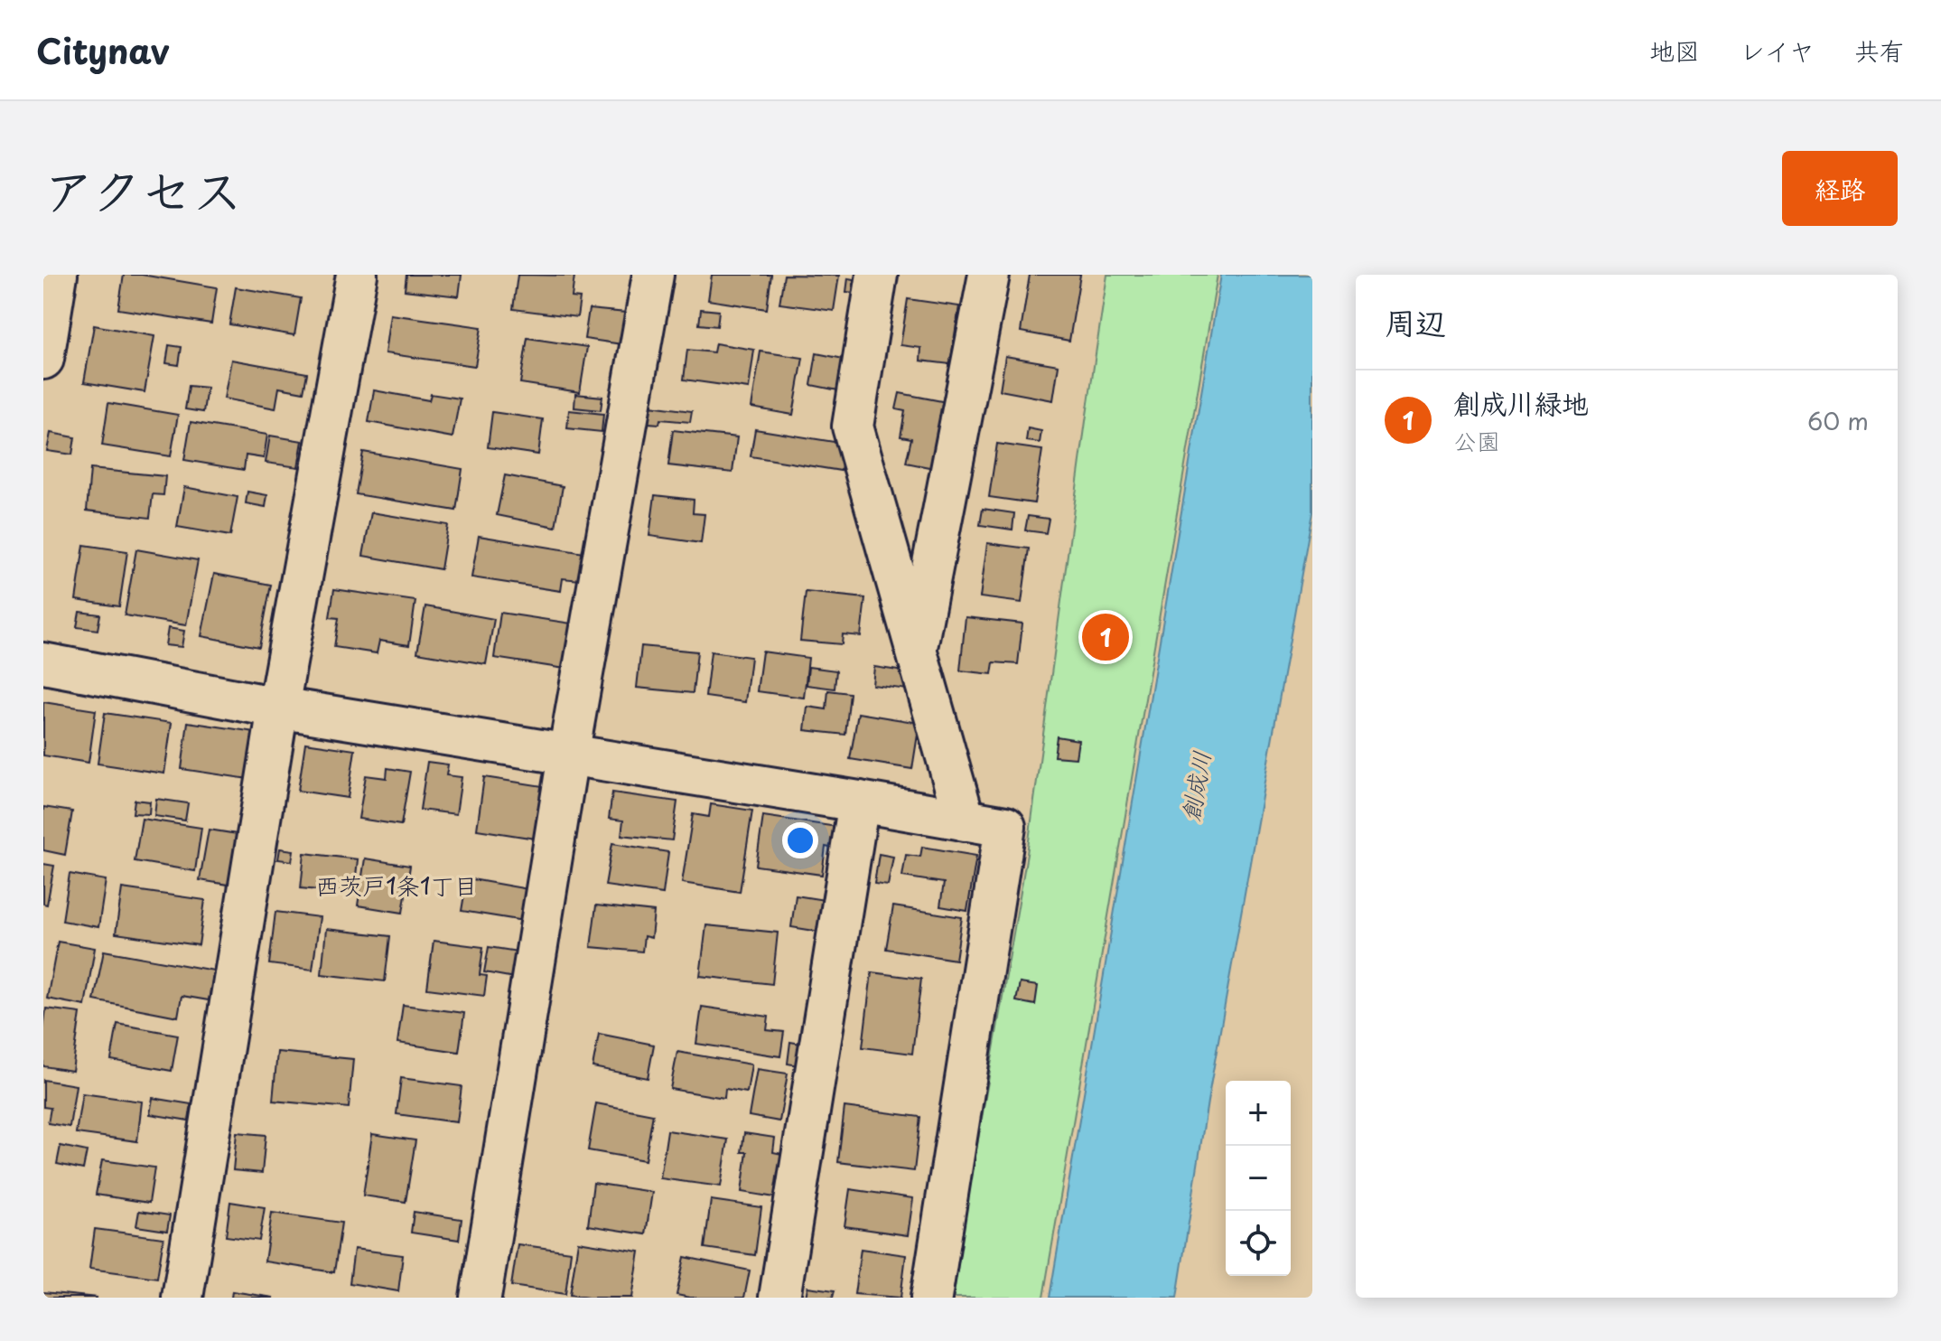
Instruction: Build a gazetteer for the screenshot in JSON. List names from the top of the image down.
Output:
{
  "districts": ["西茨戸1条1丁目"],
  "water": ["創成川"],
  "page": {
    "header": "Citynav",
    "nav": ["地図", "レイヤ", "共有"],
    "title": "アクセス",
    "buttons": "経路",
    "heading": "周辺",
    "list": [
      {
        "mark": "1",
        "name": "創成川緑地",
        "note": "公園",
        "value": "60 m"
      }
    ],
    "pins": "1",
    "map_buttons": ["+", "−"]
  }
}
